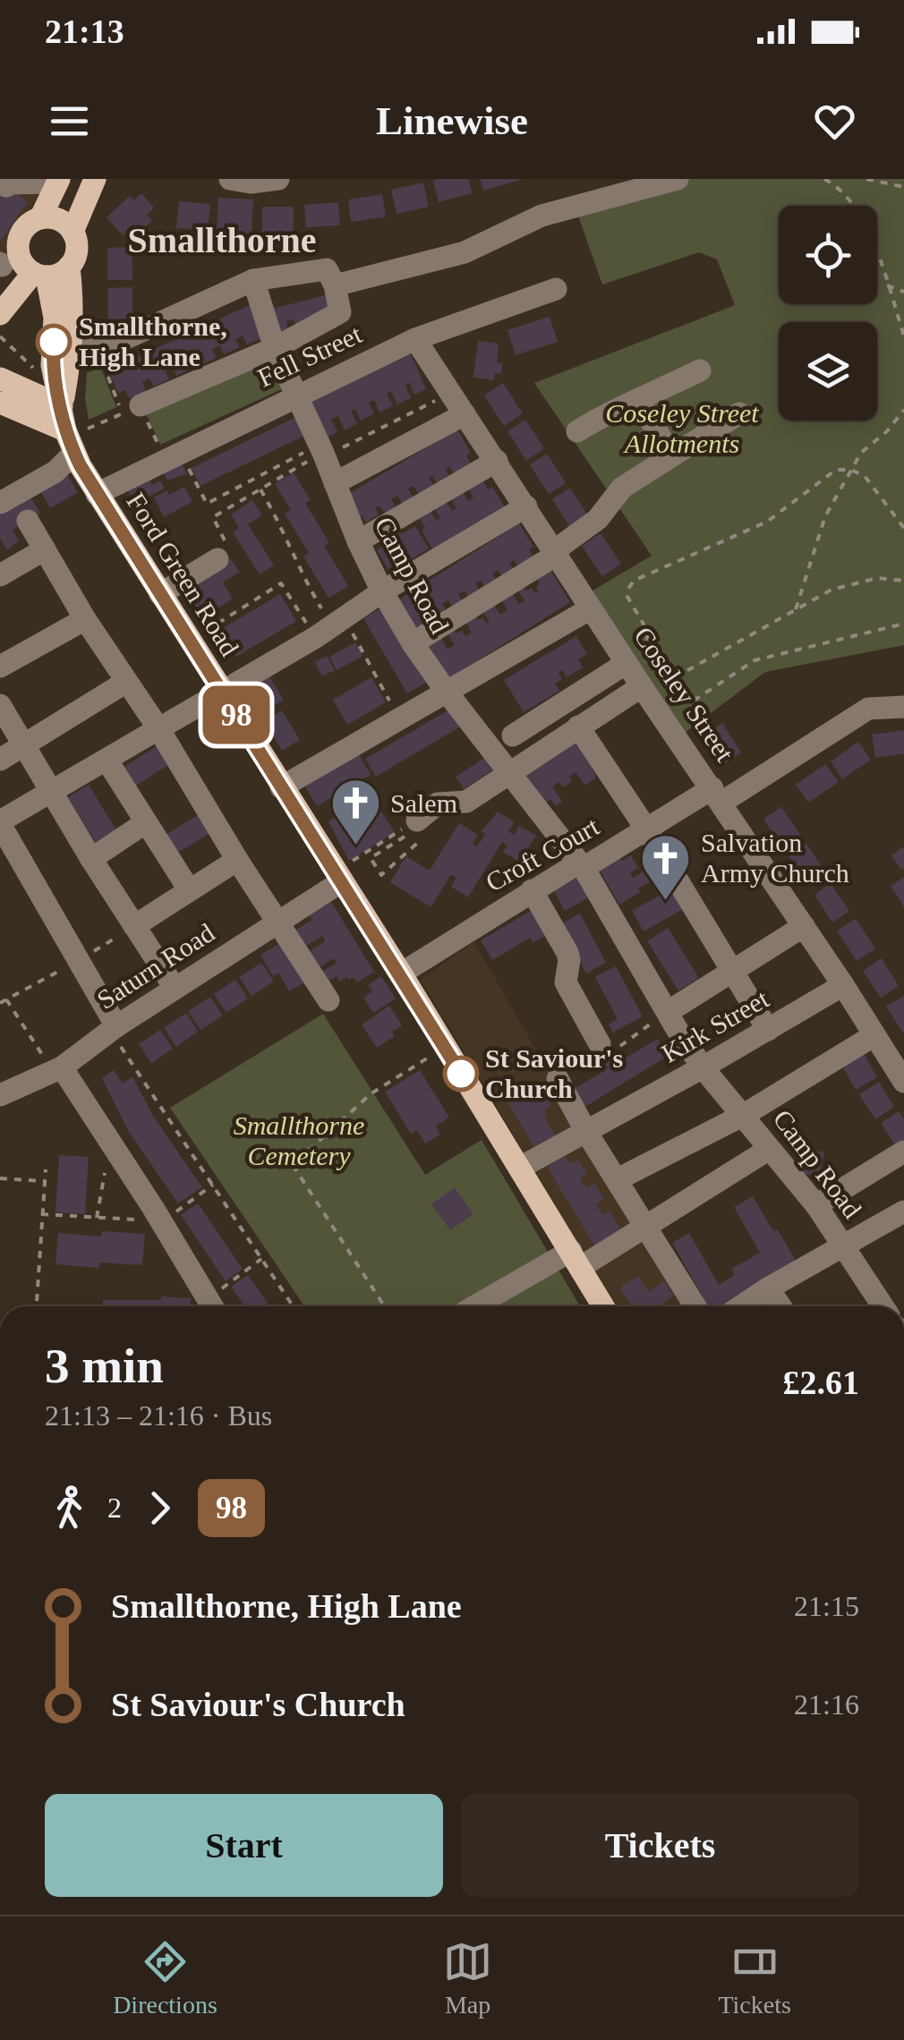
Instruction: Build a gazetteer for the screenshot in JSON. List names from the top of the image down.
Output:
{
  "streets": {
    "main road": ["Ford Green Road"],
    "street": [
      "Fell Street",
      "Camp Road",
      "Coseley Street",
      "Croft Court",
      "Saturn Road",
      "Kirk Street"
    ]
  },
  "crossings": [
    ["Fell Street", "Ford Green Road"],
    ["Fell Street", "Camp Road"],
    ["Fell Street", "Coseley Street"],
    ["Ford Green Road", "Croft Court"],
    ["Ford Green Road", "Saturn Road"],
    ["Ford Green Road", "Kirk Street"],
    ["Camp Road", "Croft Court"],
    ["Camp Road", "Kirk Street"],
    ["Coseley Street", "Croft Court"],
    ["Coseley Street", "Kirk Street"]
  ],
  "districts": ["Smallthorne"],
  "parks": ["Coseley Street Allotments", "Smallthorne Cemetery"],
  "places": {
    "other": ["Smallthorne, High Lane", "St Saviour's Church"],
    "church": ["Salem", "Salvation Army Church"]
  },
  "lines": ["bus line 98"],
  "page": {
    "status": "21:13",
    "header": "Linewise",
    "on_map": "98",
    "heading": ["3 min", "21:13 – 21:16 · Bus", "£2.61"],
    "legs": ["2", "98"],
    "list": [
      {
        "name": "Smallthorne, High Lane",
        "value": "21:15"
      },
      {
        "name": "St Saviour's Church",
        "value": "21:16"
      }
    ],
    "buttons": ["Start", "Tickets"],
    "tabs": ["Directions", "Map", "Tickets"]
  }
}
